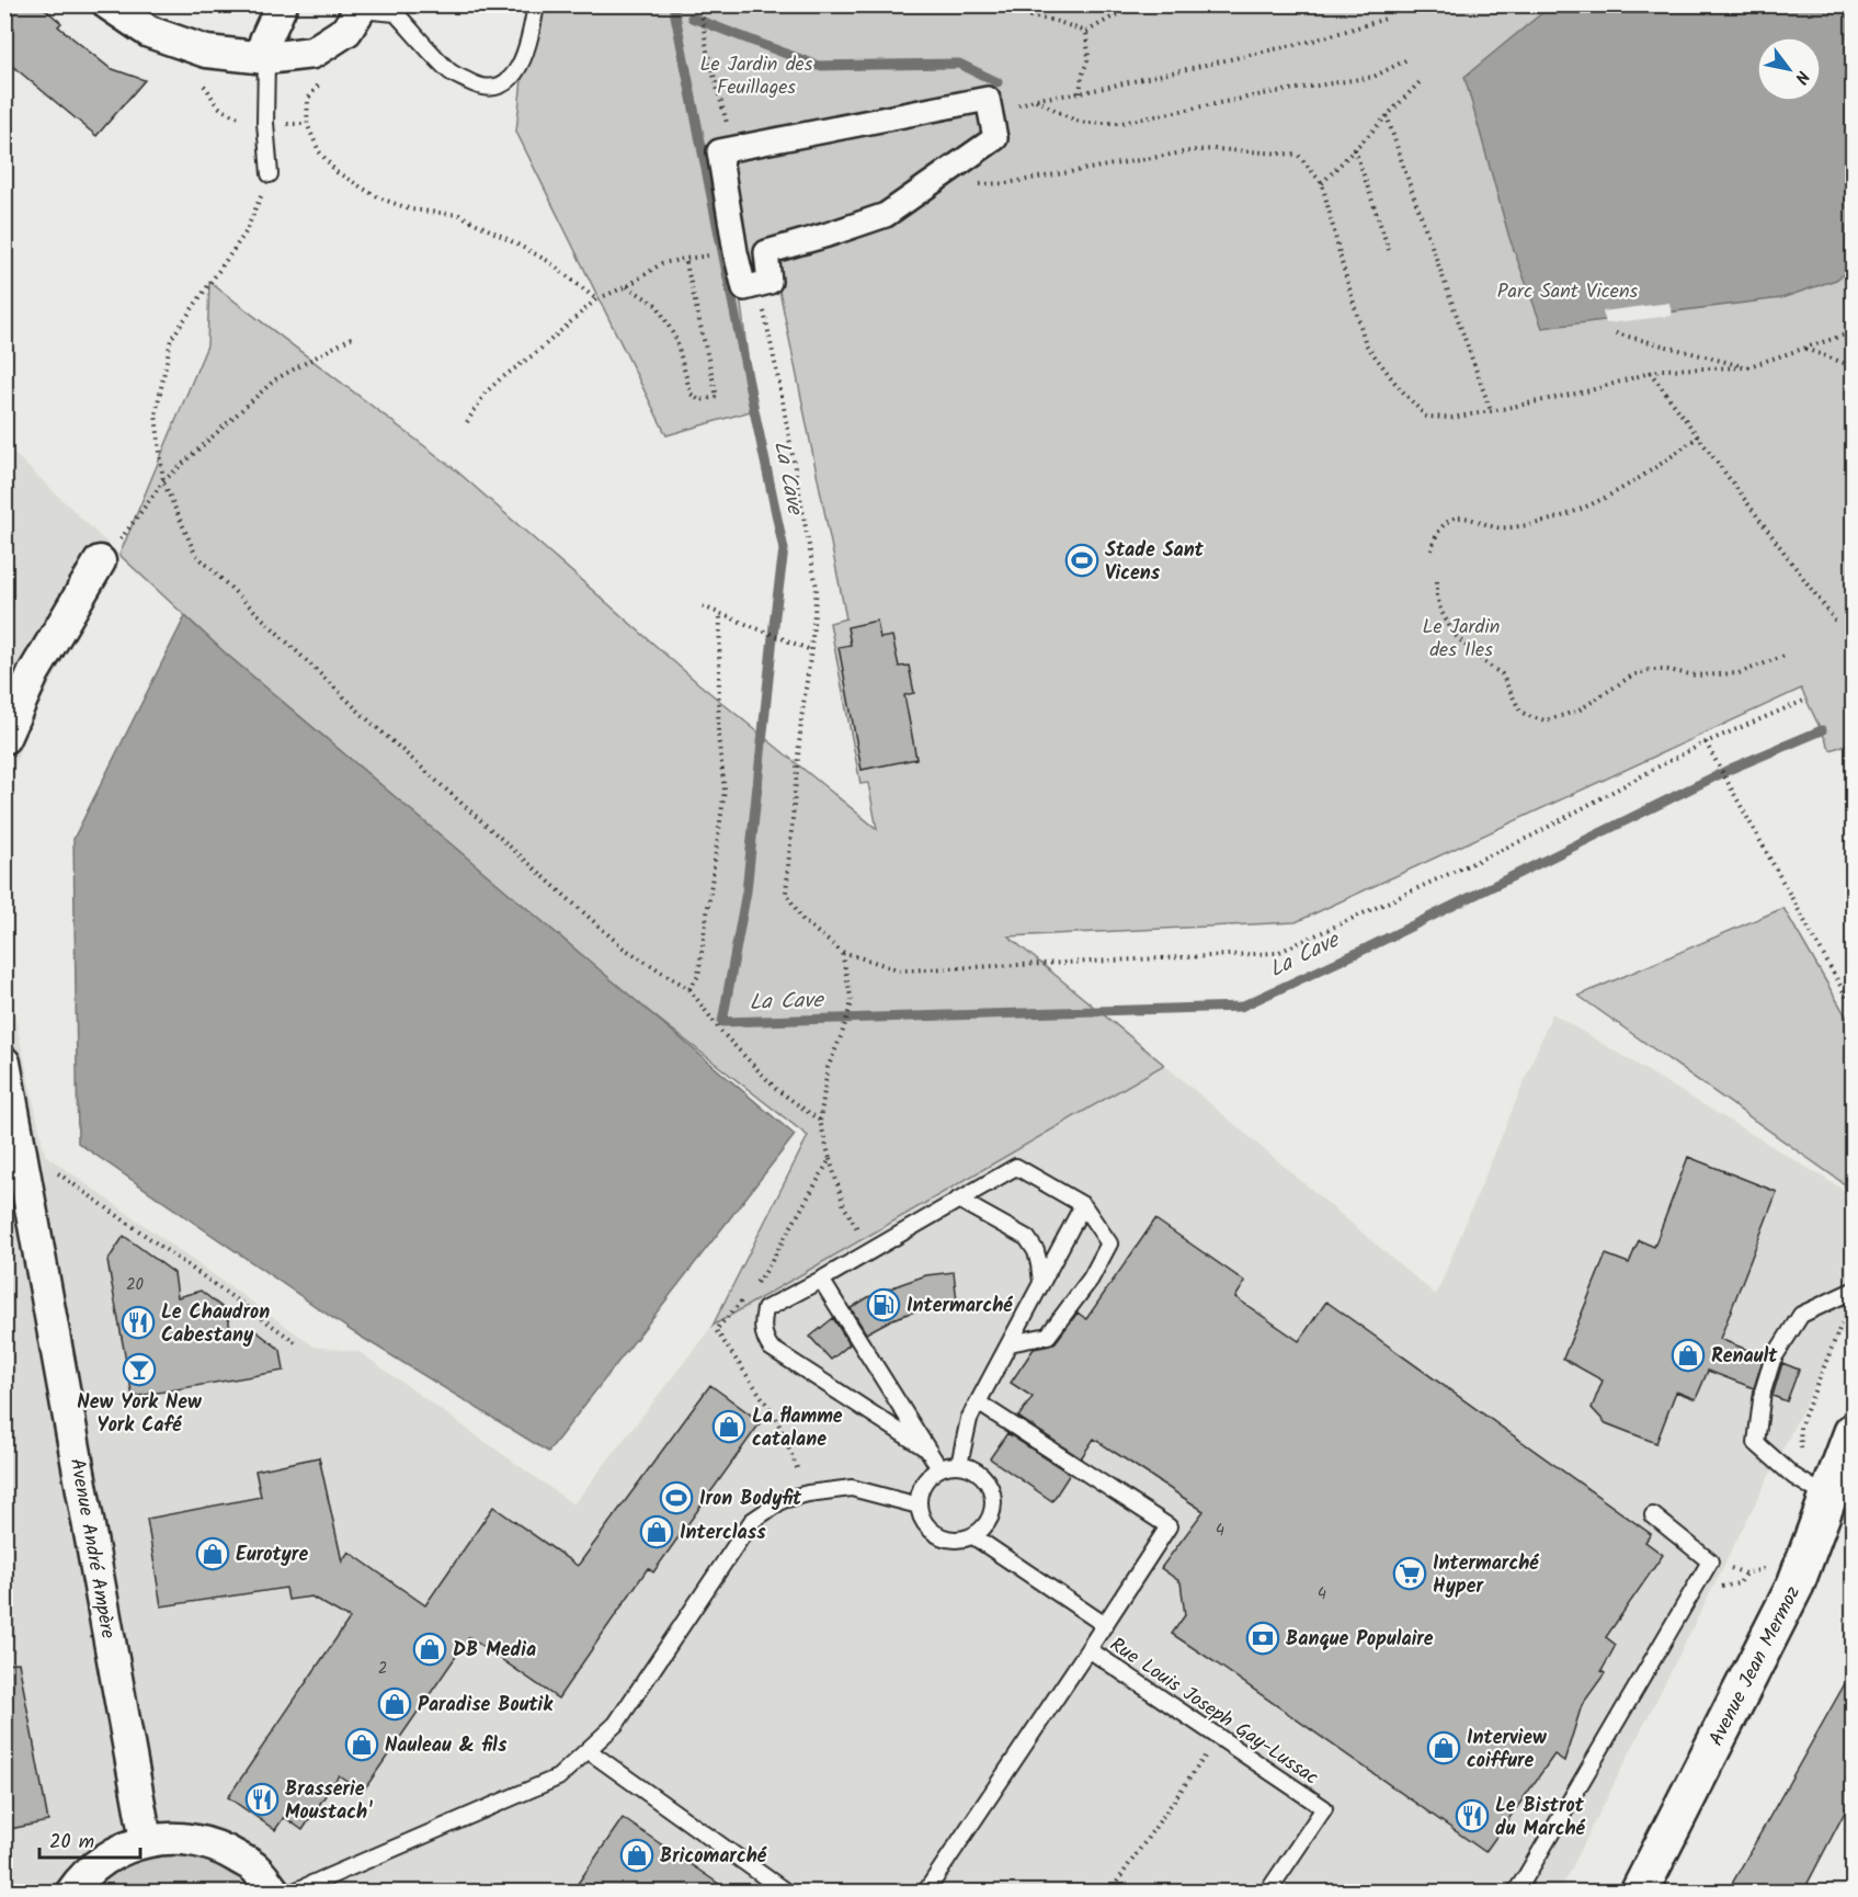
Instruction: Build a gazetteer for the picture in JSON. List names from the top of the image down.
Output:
{
  "streets": {
    "street": ["Avenue André Ampère", "Avenue Jean Mermoz"],
    "lane": ["Rue Louis Joseph Gay-Lussac"]
  },
  "water": ["La Cave"],
  "parks": ["Le Jardin des Feuillages", "Parc Sant Vicens", "Le Jardin des Iles"],
  "places": {
    "sports": ["Stade Sant Vicens", "Iron Bodyfit"],
    "fuel station": ["Intermarché"],
    "restaurant": ["Le Chaudron Cabestany", "Brasserie Moustach'", "Le Bistrot du Marché"],
    "shop": [
      "Renault",
      "La flamme catalane",
      "Interclass",
      "Eurotyre",
      "DB Media",
      "Paradise Boutik",
      "Nauleau & fils",
      "Interview coiffure",
      "Bricomarché"
    ],
    "bar": ["New York New York Café"],
    "supermarket": ["Intermarché Hyper"],
    "bank": ["Banque Populaire"]
  },
  "house_numbers": [
    "20",
    "4",
    "4",
    "2"
  ],
  "scale_bar": "20 m",
  "north": "bottom right"
}
